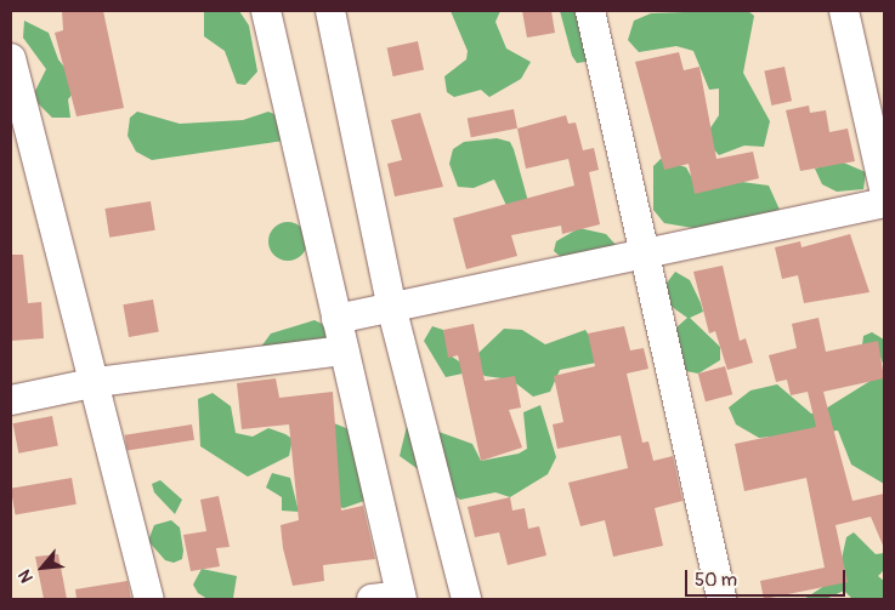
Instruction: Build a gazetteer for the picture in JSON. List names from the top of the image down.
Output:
{
  "scale_bar": "50 m",
  "north": "bottom left"
}
